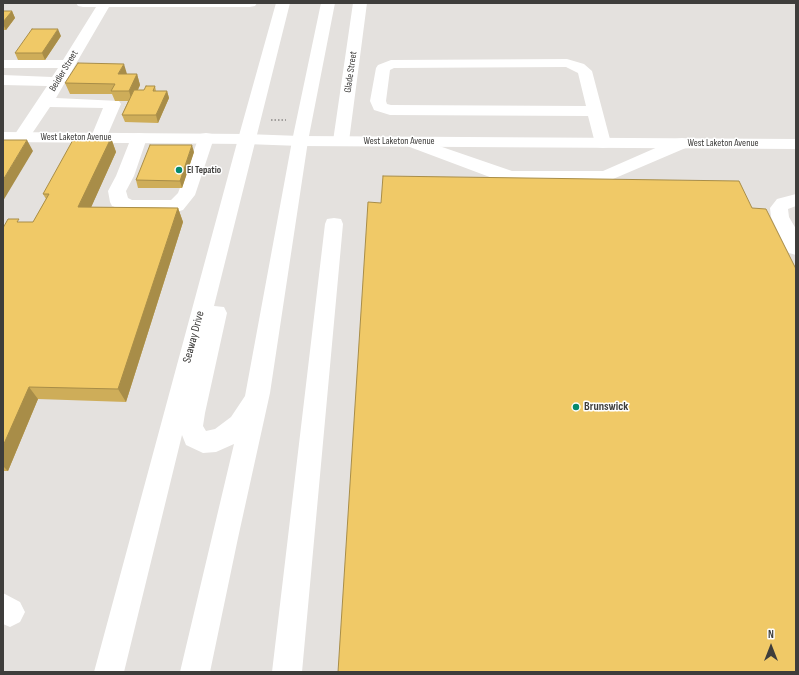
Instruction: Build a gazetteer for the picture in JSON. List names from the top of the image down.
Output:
{
  "streets": {
    "main road": [
      "Beidler Street",
      "Glade Street",
      "West Laketon Avenue",
      "Seaway Drive"
    ]
  },
  "crossings": [
    ["Beidler Street", "West Laketon Avenue"],
    ["Glade Street", "West Laketon Avenue"],
    ["West Laketon Avenue", "Seaway Drive"]
  ],
  "places": ["El Tepatio", "Brunswick"],
  "north": "top"
}
